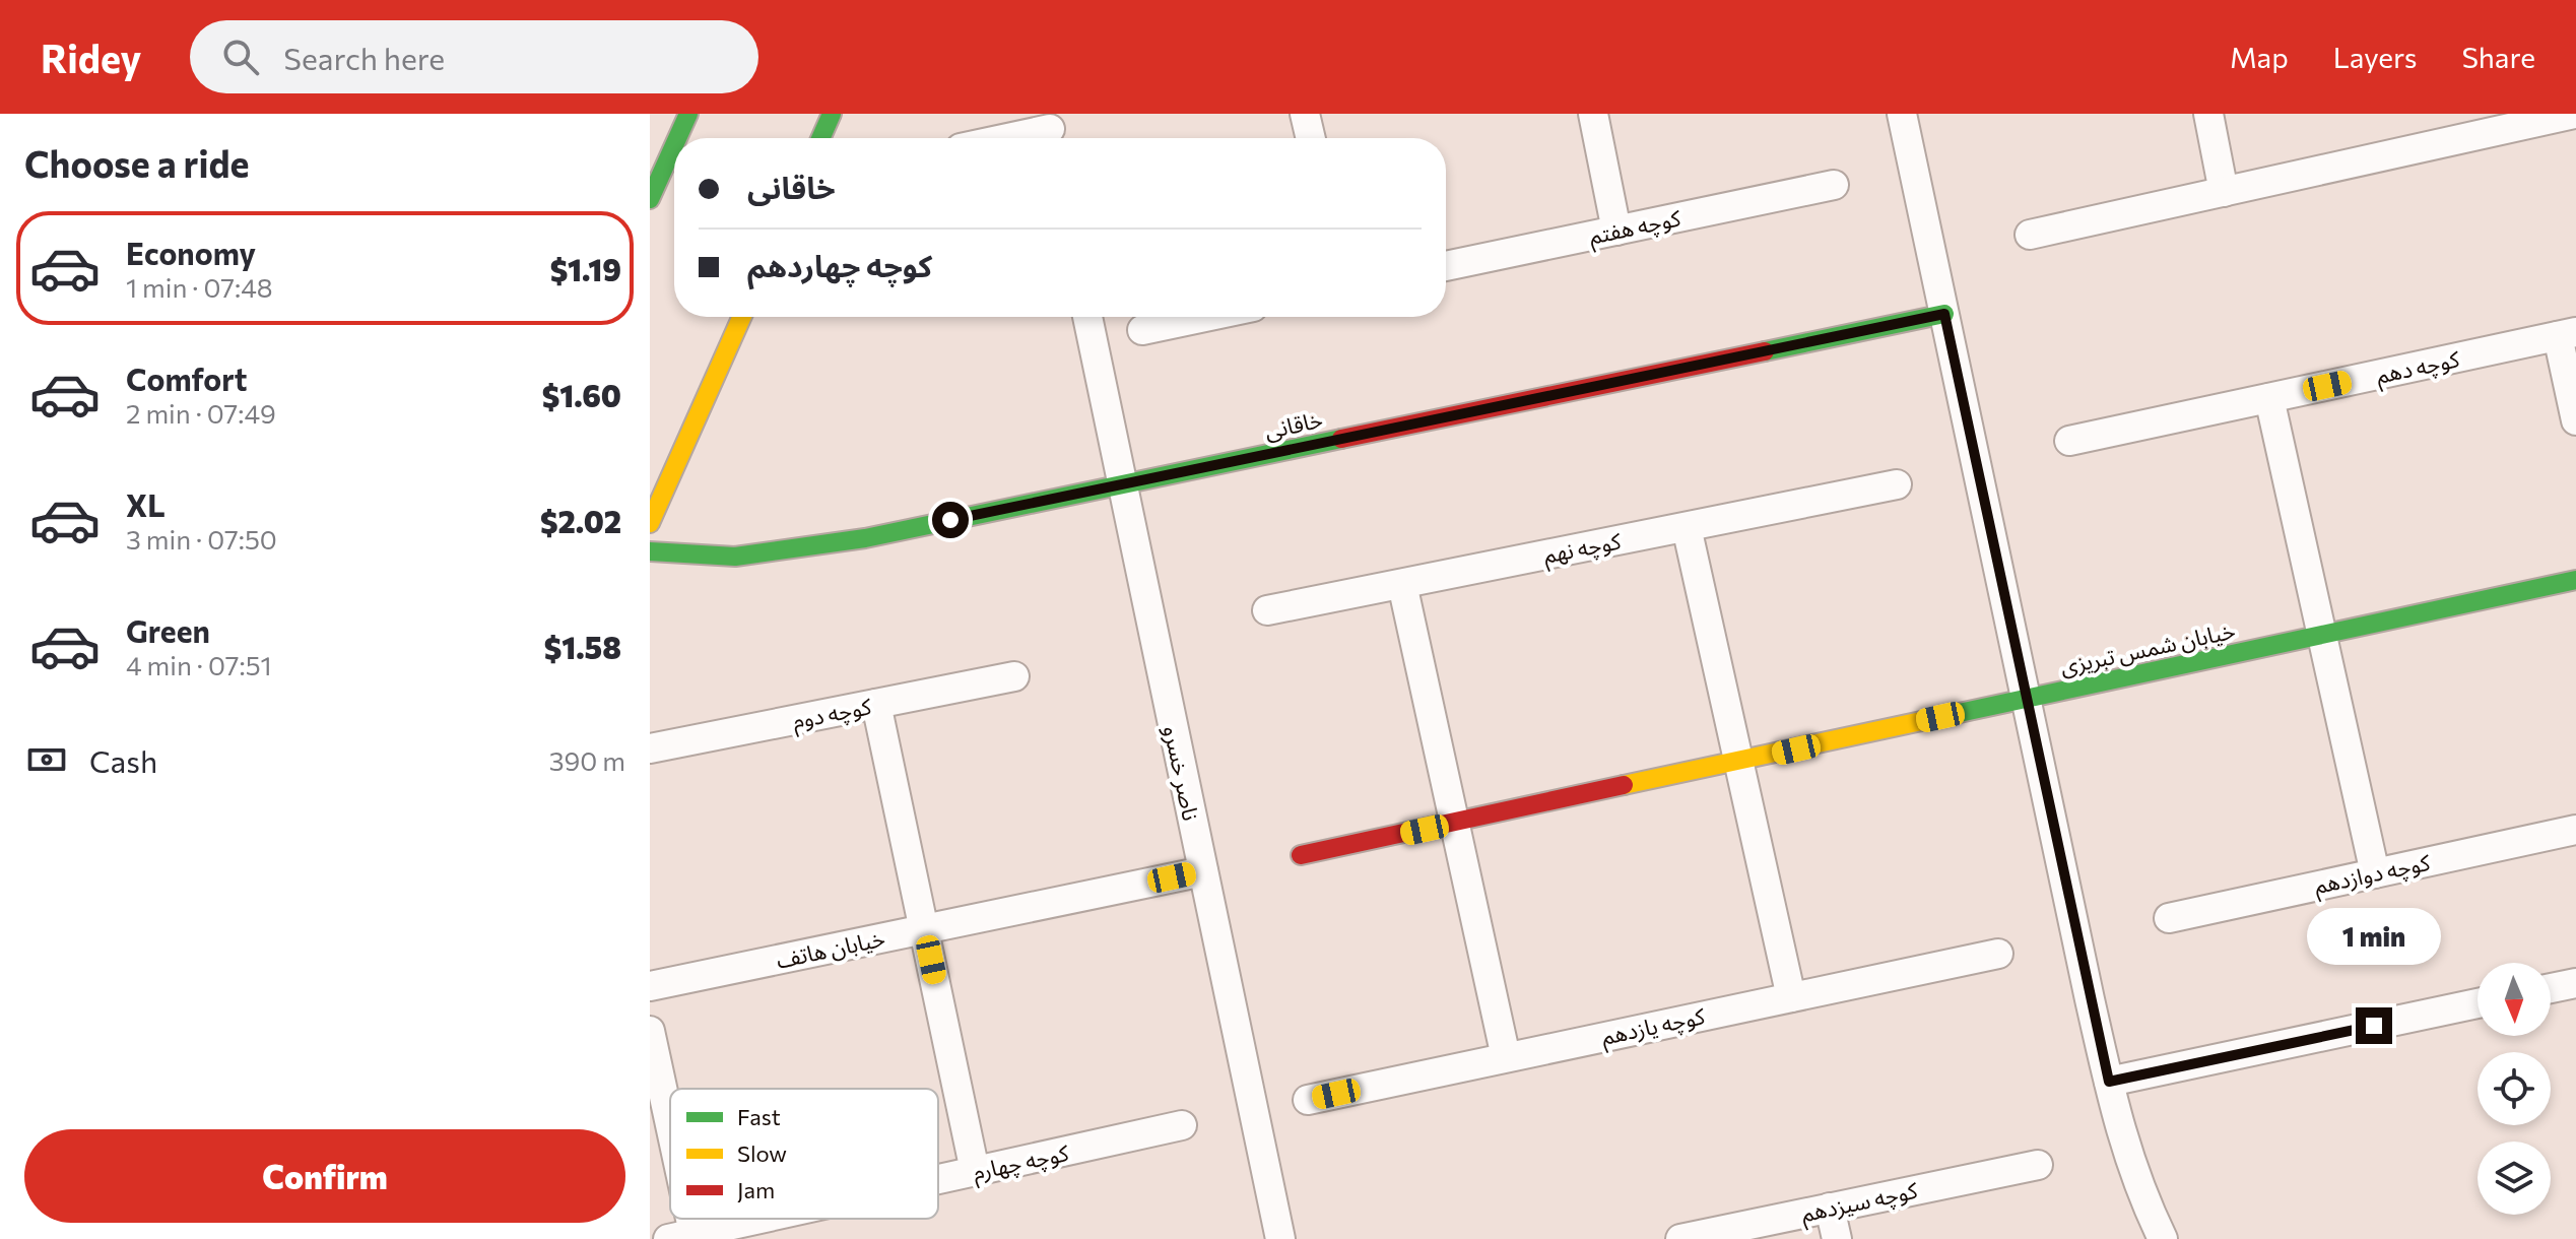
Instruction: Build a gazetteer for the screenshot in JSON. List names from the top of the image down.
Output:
{
  "streets": {
    "street": [
      "کوچه هفتم",
      "کوچه دهم",
      "خاقانی",
      "کوچه نهم",
      "خیابان شمس تبریزی",
      "کوچه دوم",
      "ناصر خسرو",
      "کوچه دوازدهم",
      "خیابان هاتف",
      "کوچه یازدهم",
      "کوچه چهارم",
      "کوچه سیزدهم"
    ]
  },
  "crossings": [
    ["خاقانی", "ناصر خسرو"],
    ["ناصر خسرو", "خیابان هاتف"]
  ],
  "legend": ["Fast", "Slow", "Jam"],
  "north": "bottom",
  "page": {
    "header": "Ridey",
    "search": "Search here",
    "nav": ["Map", "Layers", "Share"],
    "heading": "Choose a ride",
    "banner": ["خاقانی", "کوچه چهاردهم"],
    "list": [
      {
        "name": "Economy",
        "note": "1 min · 07:48",
        "value": "$1.19"
      },
      {
        "name": "Comfort",
        "note": "2 min · 07:49",
        "value": "$1.60"
      },
      {
        "name": "XL",
        "note": "3 min · 07:50",
        "value": "$2.02"
      },
      {
        "name": "Green",
        "note": "4 min · 07:51",
        "value": "$1.58"
      }
    ],
    "pay": ["Cash", "390 m"],
    "bubble": "1 min",
    "buttons": "Confirm"
  }
}
